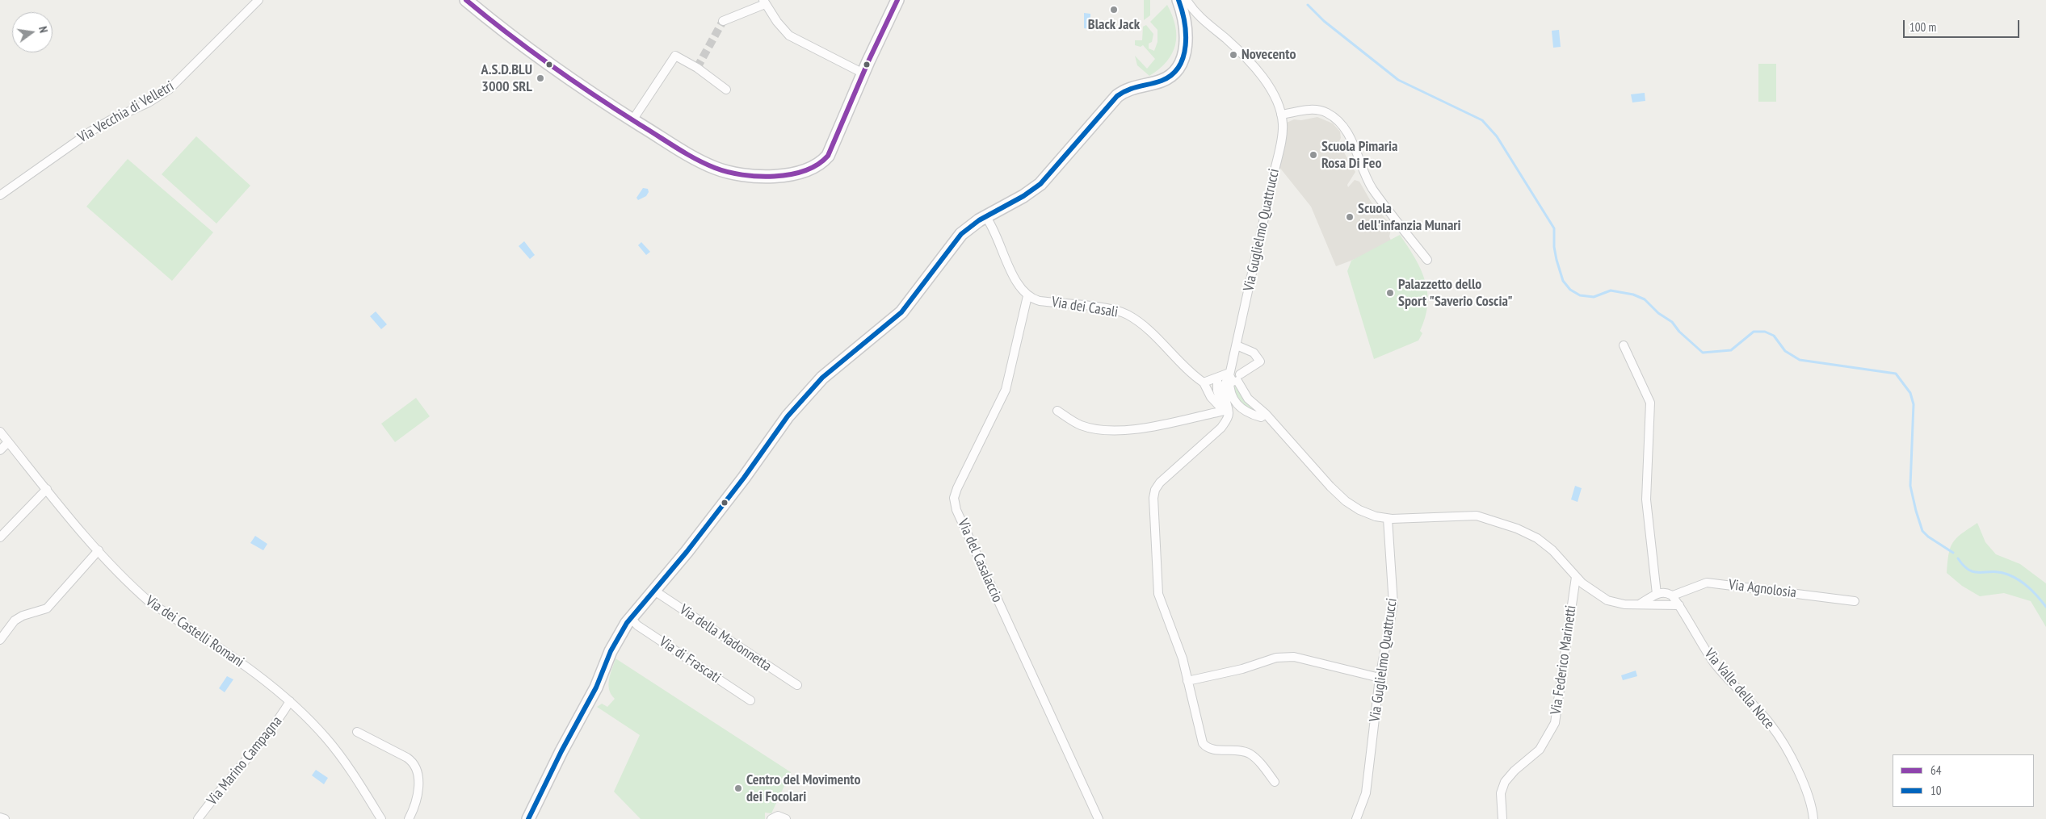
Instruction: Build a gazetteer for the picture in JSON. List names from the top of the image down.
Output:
{
  "streets": {
    "street": [
      "Via Vecchia di Velletri",
      "Via Guglielmo Quattrucci",
      "Via dei Casali",
      "Via del Casalaccio",
      "Via Agnolosia",
      "Via dei Castelli Romani",
      "Via della Madonnetta",
      "Via di Frascati",
      "Via Federico Marinetti",
      "Via Valle della Noce",
      "Via Marino Campagna"
    ]
  },
  "crossings": [
    ["Via dei Casali", "Via del Casalaccio"],
    ["Via Agnolosia", "Via Valle della Noce"],
    ["Via dei Castelli Romani", "Via Marino Campagna"]
  ],
  "places": [
    "Black Jack",
    "Novecento",
    "A.S.D.BLU 3000 SRL",
    "Scuola Pimaria Rosa Di Feo",
    "Scuola dell'infanzia Munari",
    "Palazzetto dello Sport \"Saverio Coscia\"",
    "Centro del Movimento dei Focolari"
  ],
  "lines": ["transit line 64", "transit line 10"],
  "legend": ["64", "10"],
  "scale_bar": "100 m",
  "north": "right"
}
